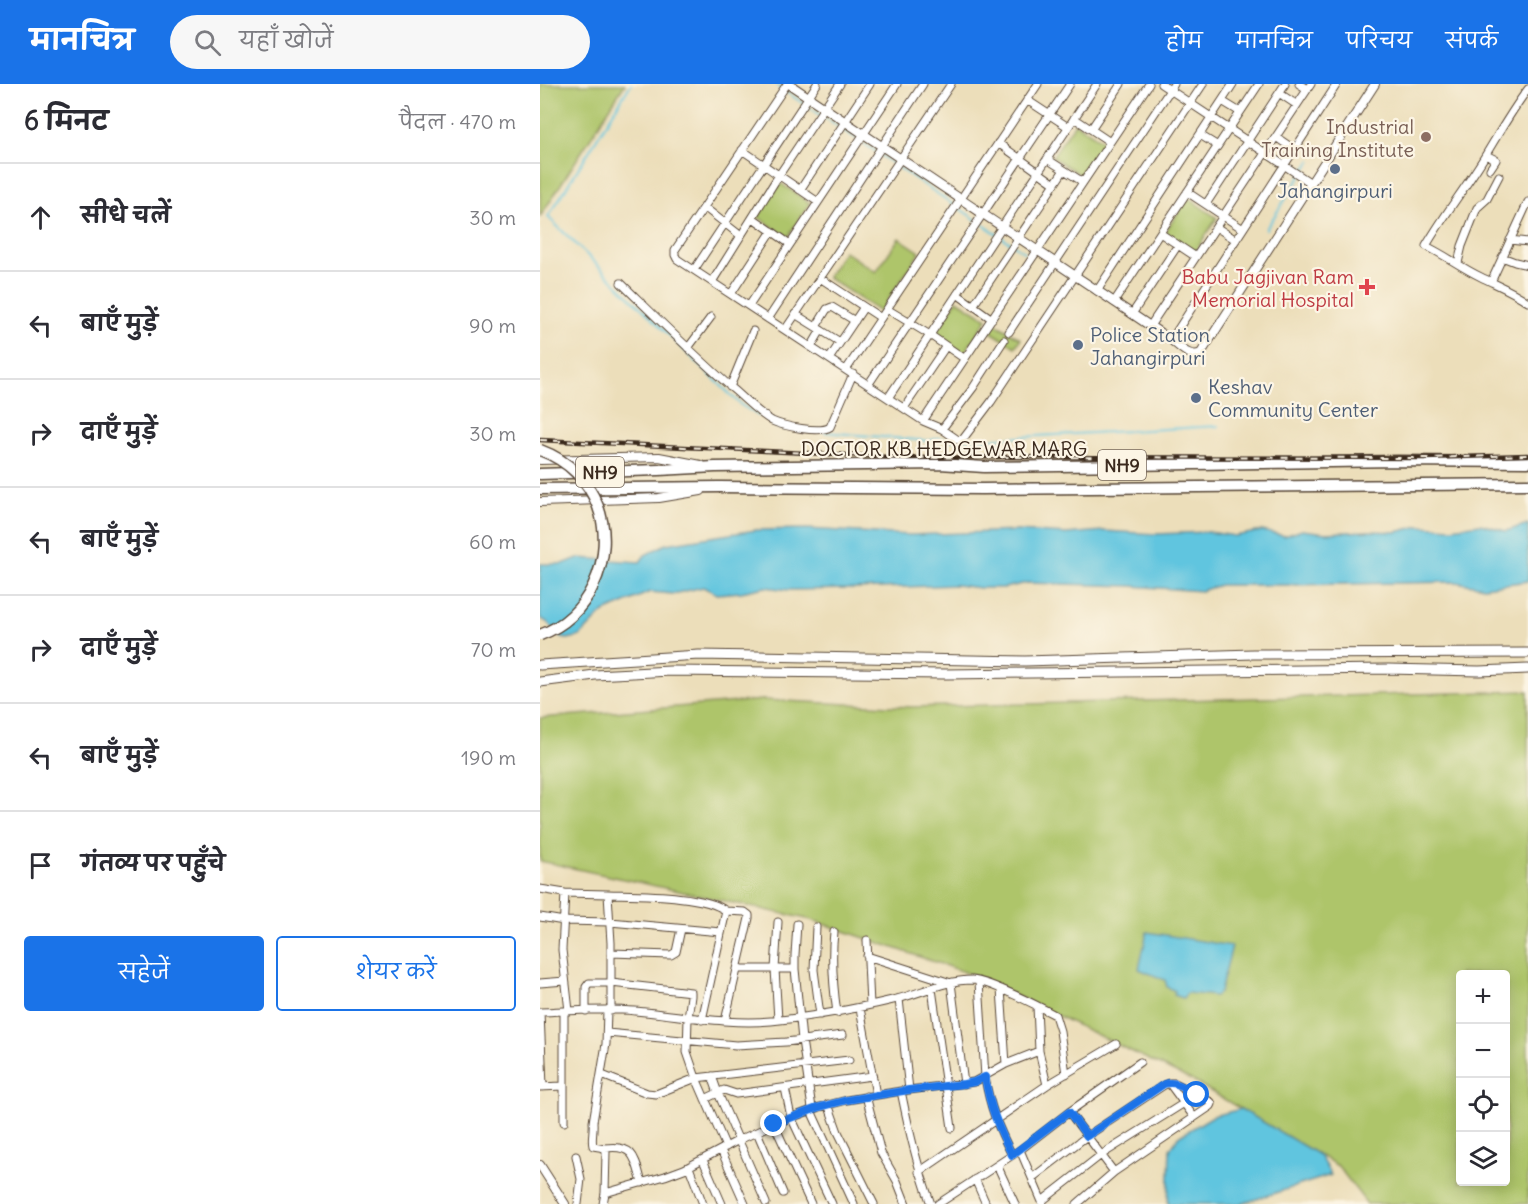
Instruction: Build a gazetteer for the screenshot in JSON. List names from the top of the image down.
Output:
{
  "streets": {
    "highway": ["DOCTOR KB HEDGEWAR MARG", "NH9"]
  },
  "places": {
    "other": [
      "Industrial Training Institute",
      "Jahangirpuri",
      "Police Station Jahangirpuri",
      "Keshav Community Center"
    ],
    "health": ["Babu Jagjivan Ram Memorial Hospital"]
  },
  "page": {
    "header": "मानचित्र",
    "search": "यहाँ खोजें",
    "nav": [
      "होम",
      "मानचित्र",
      "परिचय",
      "संपर्क"
    ],
    "heading": ["6 मिनट", "पैदल · 470 m"],
    "list": [
      ["सीधे चलें", "30 m"],
      ["बाएँ मुड़ें", "90 m"],
      ["दाएँ मुड़ें", "30 m"],
      ["बाएँ मुड़ें", "60 m"],
      ["दाएँ मुड़ें", "70 m"],
      ["बाएँ मुड़ें", "190 m"],
      "गंतव्य पर पहुँचे"
    ],
    "buttons": ["सहेजें", "शेयर करें"],
    "map_buttons": ["+", "−"]
  }
}
